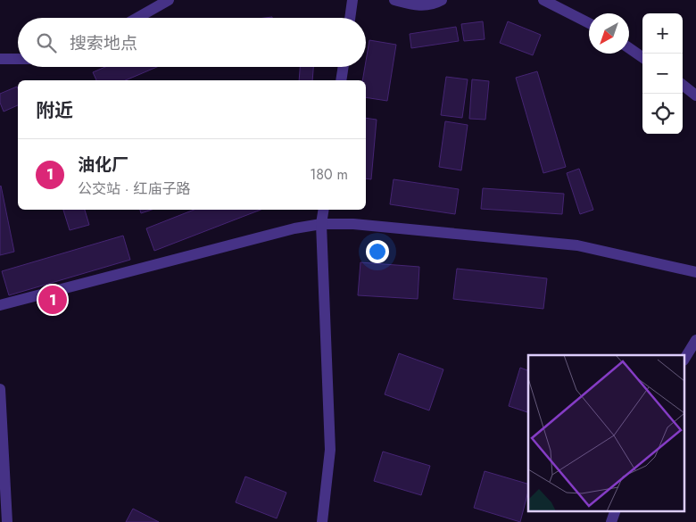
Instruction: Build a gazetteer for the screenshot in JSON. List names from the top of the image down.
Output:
{
  "north": "bottom left",
  "page": {
    "map_buttons": ["+", "−"],
    "search": "搜索地点",
    "heading": "附近",
    "list": [
      {
        "mark": "1",
        "name": "油化厂",
        "note": "公交站 · 红庙子路",
        "value": "180 m"
      }
    ],
    "pins": "1"
  }
}
